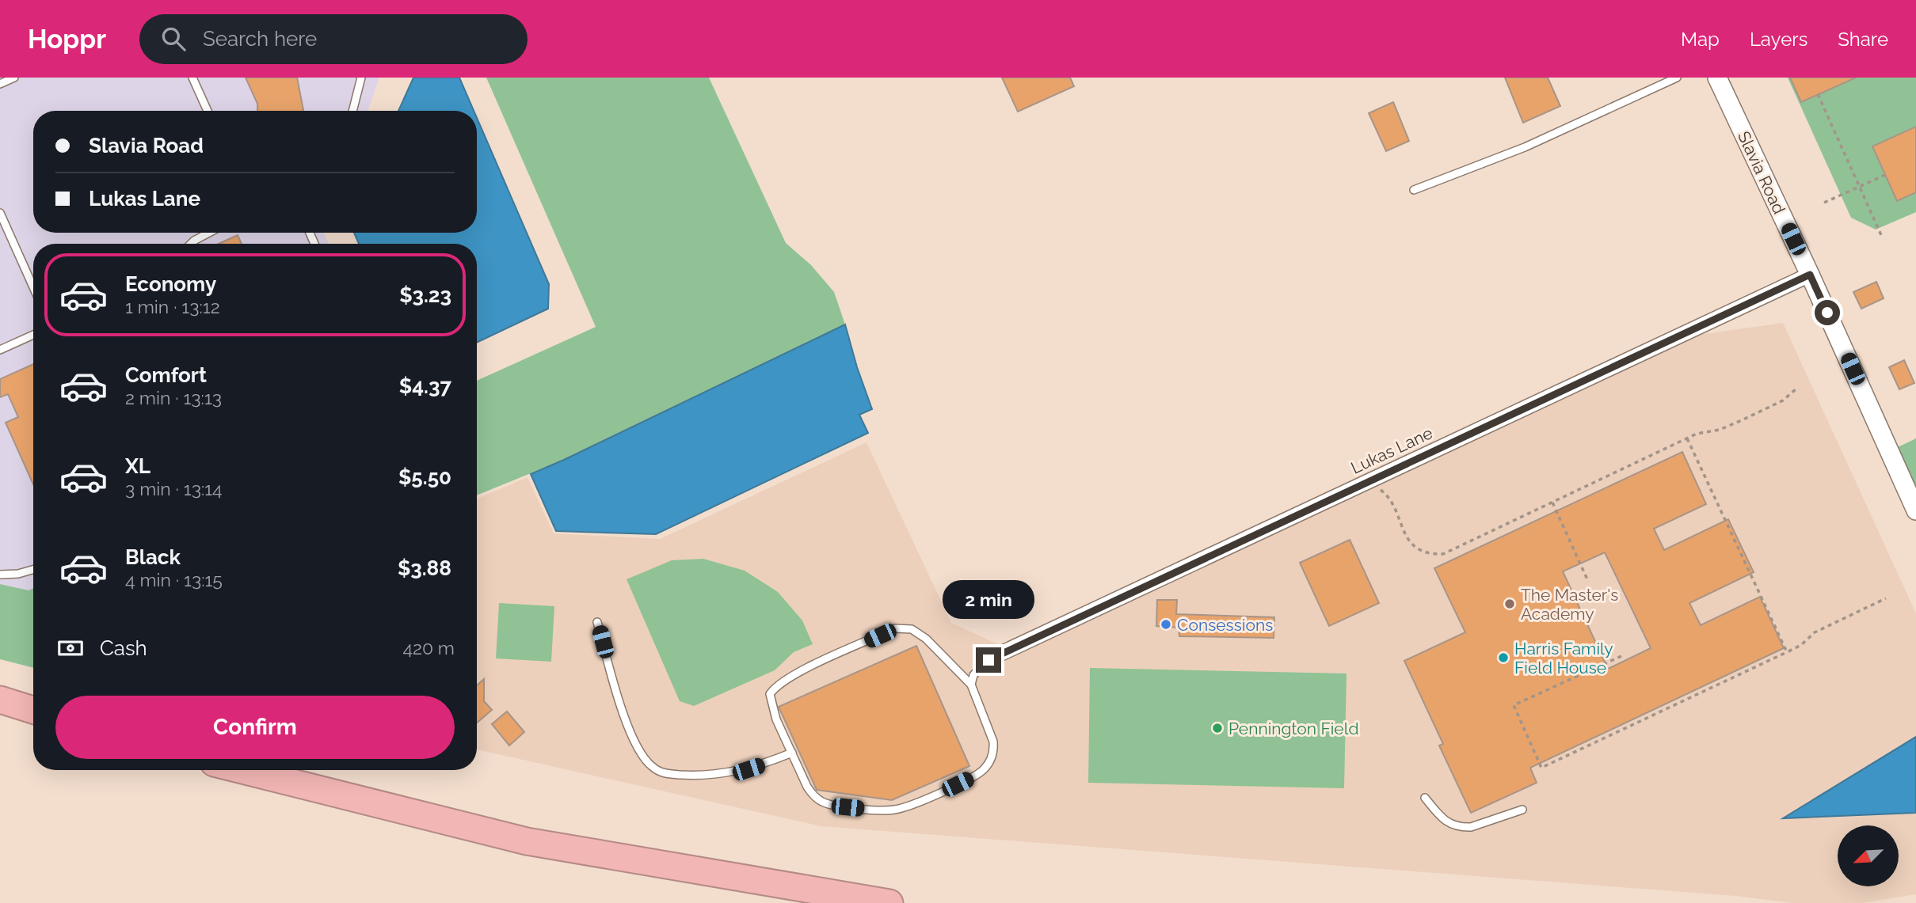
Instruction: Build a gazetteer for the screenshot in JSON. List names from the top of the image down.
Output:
{
  "streets": {
    "street": ["Slavia Road", "Lukas Lane"]
  },
  "crossings": [
    ["Slavia Road", "Lukas Lane"]
  ],
  "places": [
    "The Master's Academy",
    "Consessions",
    "Harris Family Field House",
    "Pennington Field"
  ],
  "north": "bottom left",
  "page": {
    "header": "Hoppr",
    "search": "Search here",
    "nav": ["Map", "Layers", "Share"],
    "banner": ["Slavia Road", "Lukas Lane"],
    "list": [
      {
        "name": "Economy",
        "note": "1 min · 13:12",
        "value": "$3.23"
      },
      {
        "name": "Comfort",
        "note": "2 min · 13:13",
        "value": "$4.37"
      },
      {
        "name": "XL",
        "note": "3 min · 13:14",
        "value": "$5.50"
      },
      {
        "name": "Black",
        "note": "4 min · 13:15",
        "value": "$3.88"
      }
    ],
    "bubble": "2 min",
    "pay": ["Cash", "420 m"],
    "buttons": "Confirm"
  }
}
